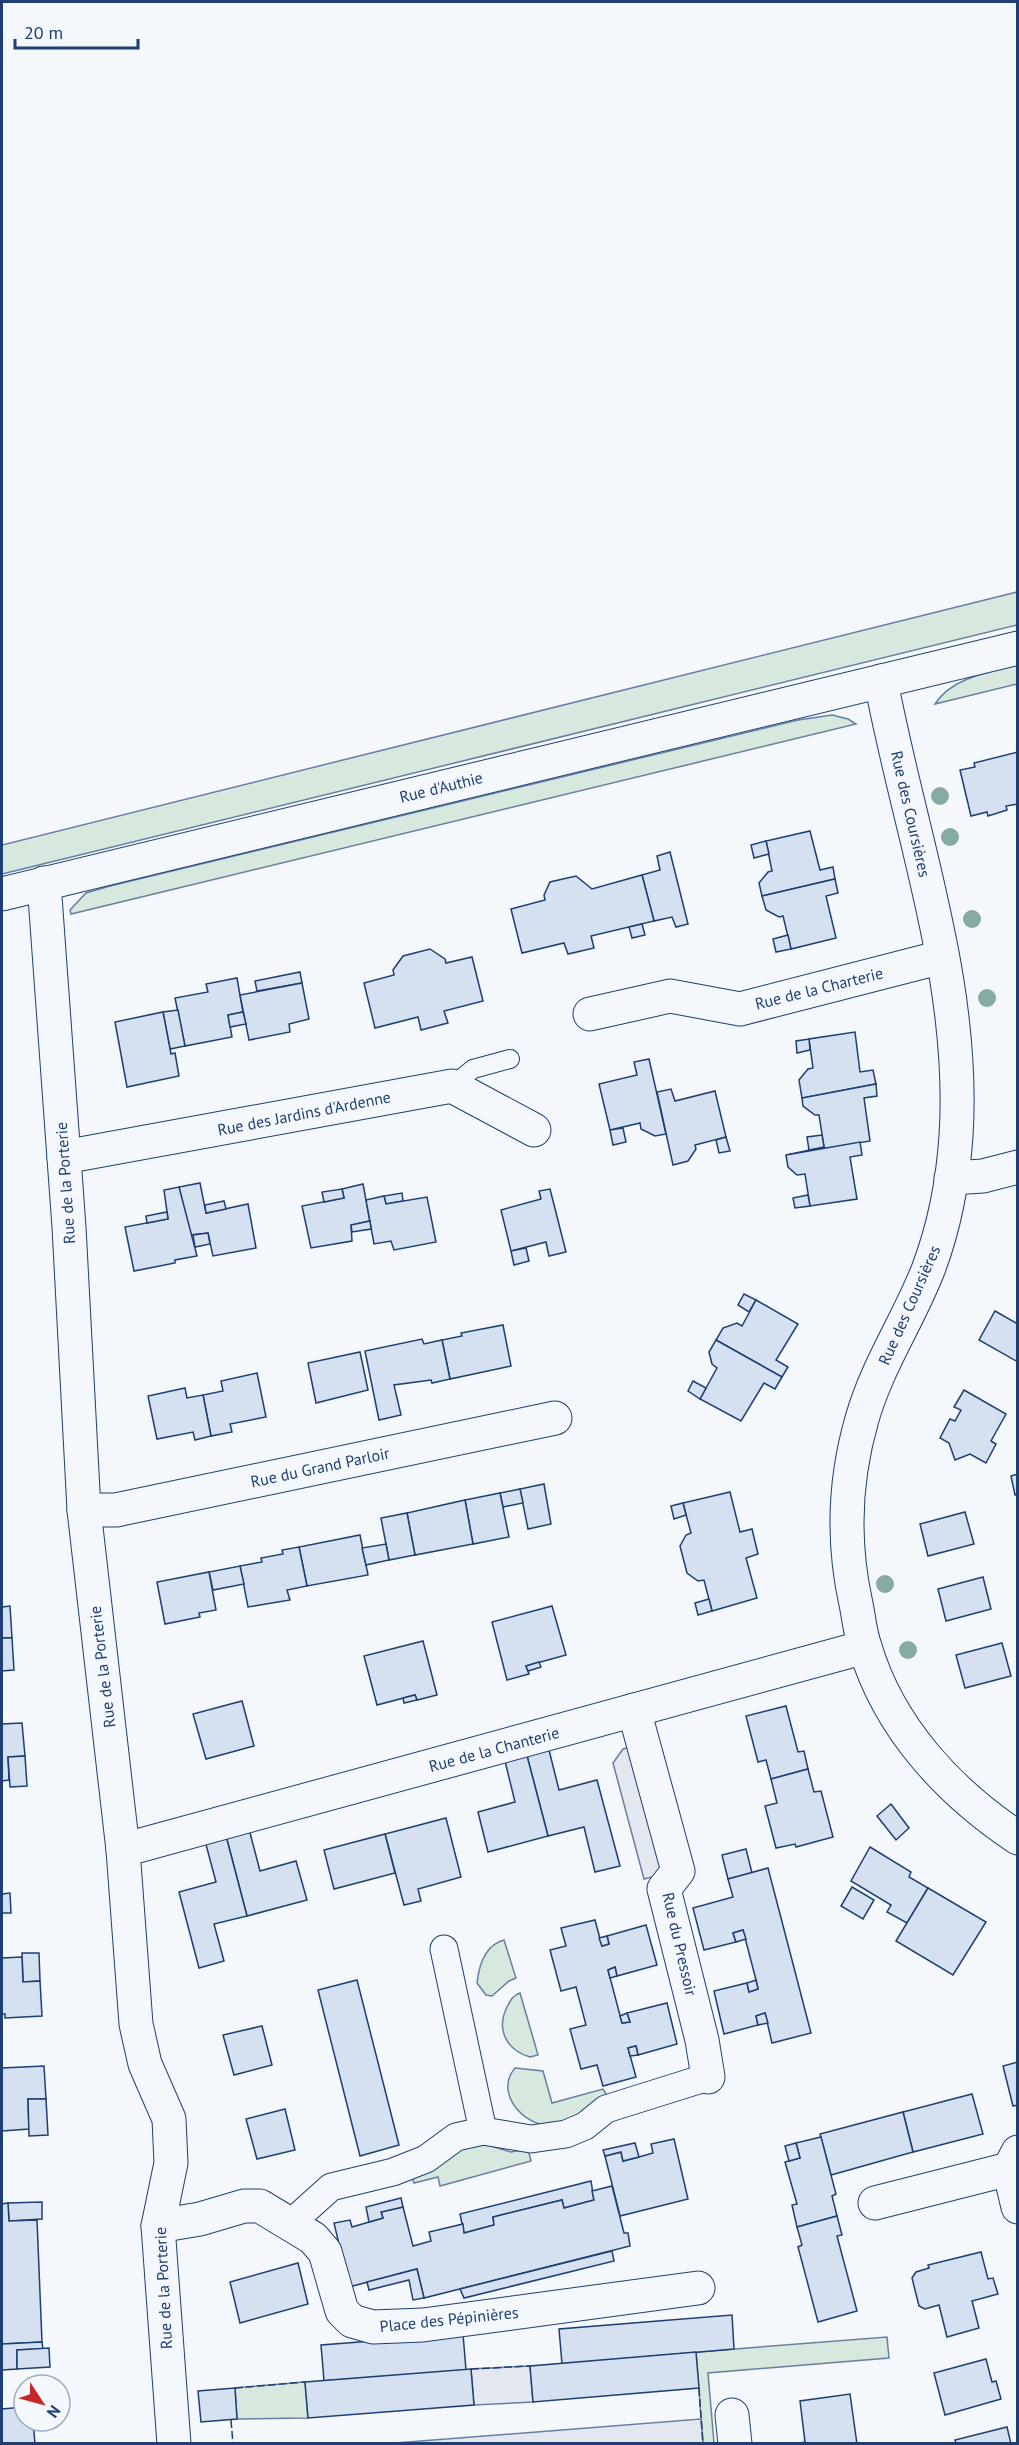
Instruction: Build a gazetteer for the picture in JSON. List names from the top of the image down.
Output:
{
  "streets": {
    "street": [
      "Rue d'Authie",
      "Rue des Coursières",
      "Rue de la Charterie",
      "Rue des Jardins d'Ardenne",
      "Rue de la Porterie",
      "Rue du Grand Parloir",
      "Rue de la Chanterie",
      "Rue du Pressoir",
      "Place des Pépinières"
    ]
  },
  "crossings": [
    ["Rue d'Authie", "Rue des Coursières"],
    ["Rue d'Authie", "Rue de la Porterie"],
    ["Rue des Coursières", "Rue de la Charterie"],
    ["Rue des Coursières", "Rue de la Chanterie"],
    ["Rue des Jardins d'Ardenne", "Rue de la Porterie"],
    ["Rue de la Porterie", "Rue du Grand Parloir"],
    ["Rue de la Porterie", "Rue de la Chanterie"],
    ["Rue de la Porterie", "Place des Pépinières"],
    ["Rue de la Chanterie", "Rue du Pressoir"]
  ],
  "scale_bar": "20 m",
  "north": "bottom right"
}
